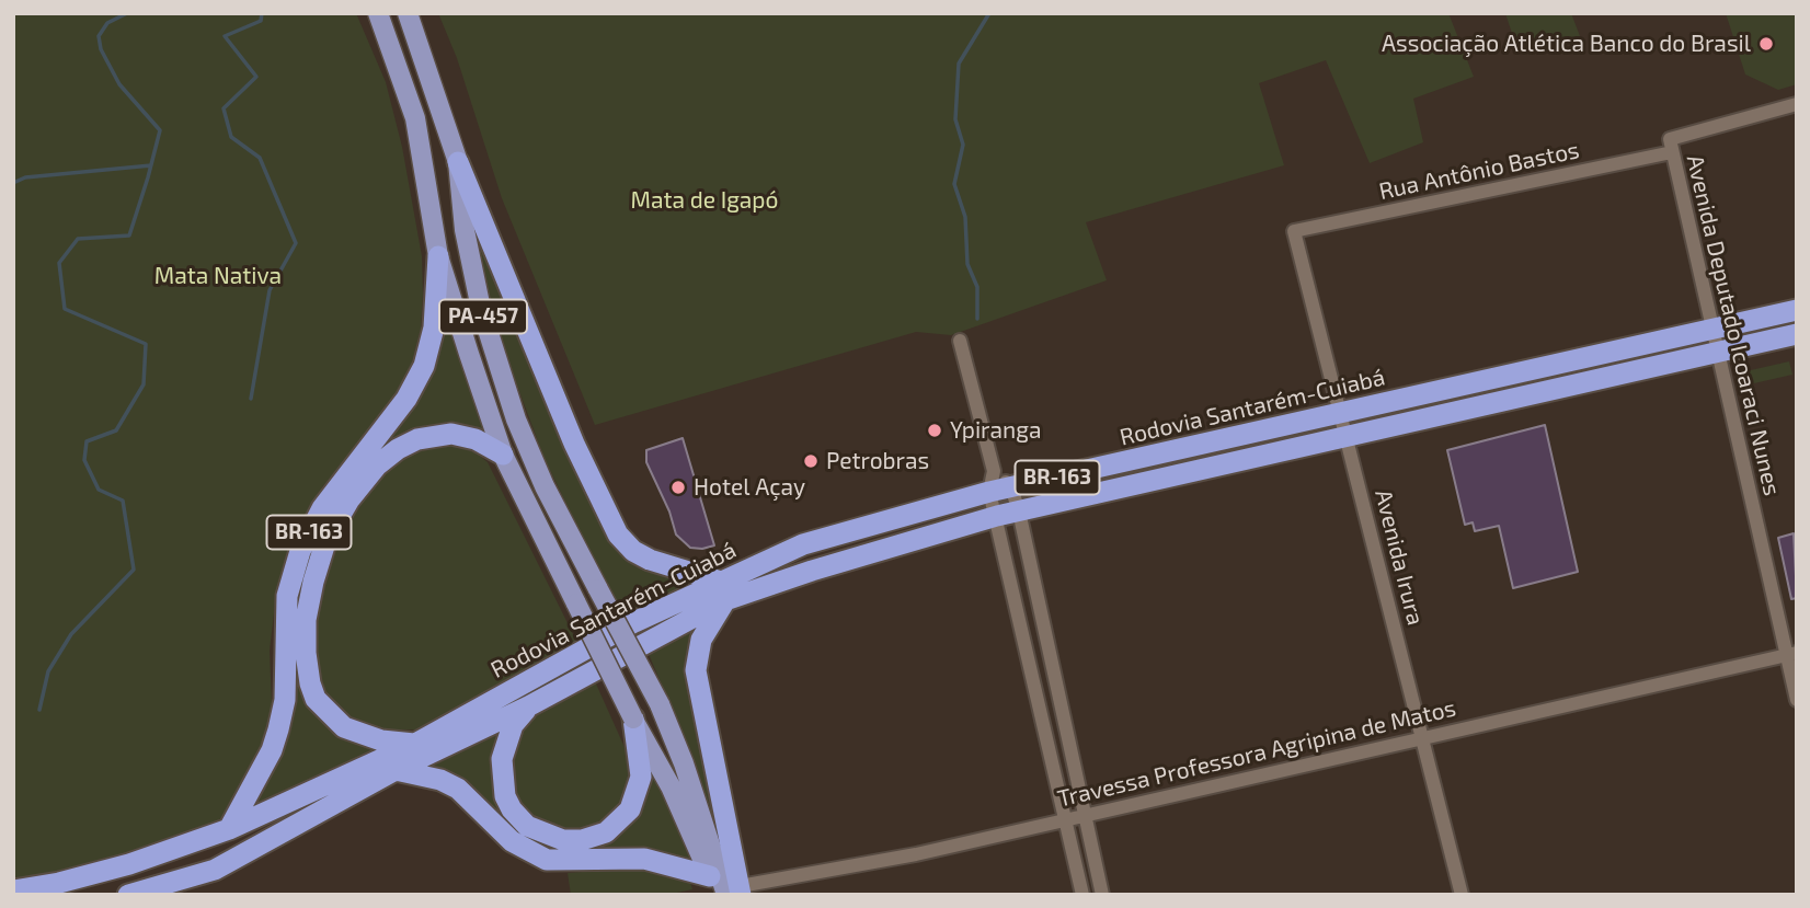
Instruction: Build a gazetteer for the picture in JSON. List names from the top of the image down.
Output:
{
  "streets": {
    "highway": ["Rodovia Santarém-Cuiabá", "BR-163"],
    "main road": ["PA-457"],
    "street": [
      "Rua Antônio Bastos",
      "Avenida Deputado Icoaraci Nunes",
      "Avenida Irura",
      "Travessa Professora Agripina de Matos"
    ]
  },
  "crossings": [
    ["Rua Antônio Bastos", "Avenida Deputado Icoaraci Nunes"],
    ["Rua Antônio Bastos", "Avenida Irura"],
    ["PA-457", "BR-163"],
    ["PA-457", "Travessa Professora Agripina de Matos"],
    ["Avenida Deputado Icoaraci Nunes", "Rodovia Santarém-Cuiabá"],
    ["Avenida Deputado Icoaraci Nunes", "Travessa Professora Agripina de Matos"],
    ["Rodovia Santarém-Cuiabá", "BR-163"],
    ["Rodovia Santarém-Cuiabá", "Avenida Irura"],
    ["Avenida Irura", "Travessa Professora Agripina de Matos"]
  ],
  "parks": ["Mata de Igapó", "Mata Nativa"],
  "places": [
    "Associação Atlética Banco do Brasil",
    "Ypiranga",
    "Petrobras",
    "Hotel Açay"
  ]
}
